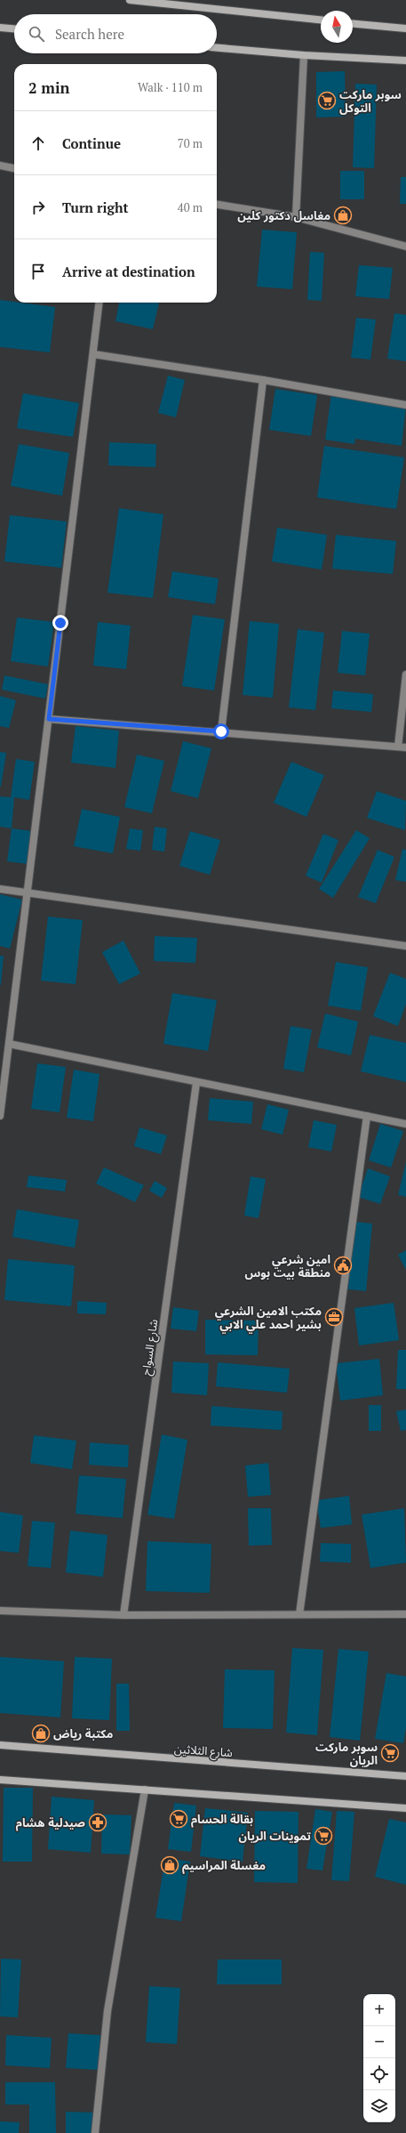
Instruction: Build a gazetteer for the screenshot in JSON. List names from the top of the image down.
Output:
{
  "streets": {
    "street": ["شارع السواح", "شارع الثلاثين"]
  },
  "places": {
    "supermarket": [
      "سوبر ماركت التوكل",
      "سوبر ماركت الريان",
      "بقالة الحسام",
      "تموينات الريان"
    ],
    "shop": ["مغاسل دكتور كلين", "مكتبة رياض", "مغسلة المراسيم"],
    "public building": ["امين شرعي منطقة بيت بوس"],
    "office": ["مكتب الامين الشرعي بشير احمد علي الابي"],
    "pharmacy": ["صيدلية هشام"]
  },
  "north": "top",
  "page": {
    "search": "Search here",
    "heading": ["2 min", "Walk · 110 m"],
    "list": [
      ["Continue", "70 m"],
      ["Turn right", "40 m"],
      "Arrive at destination"
    ],
    "map_buttons": ["+", "−"]
  }
}
